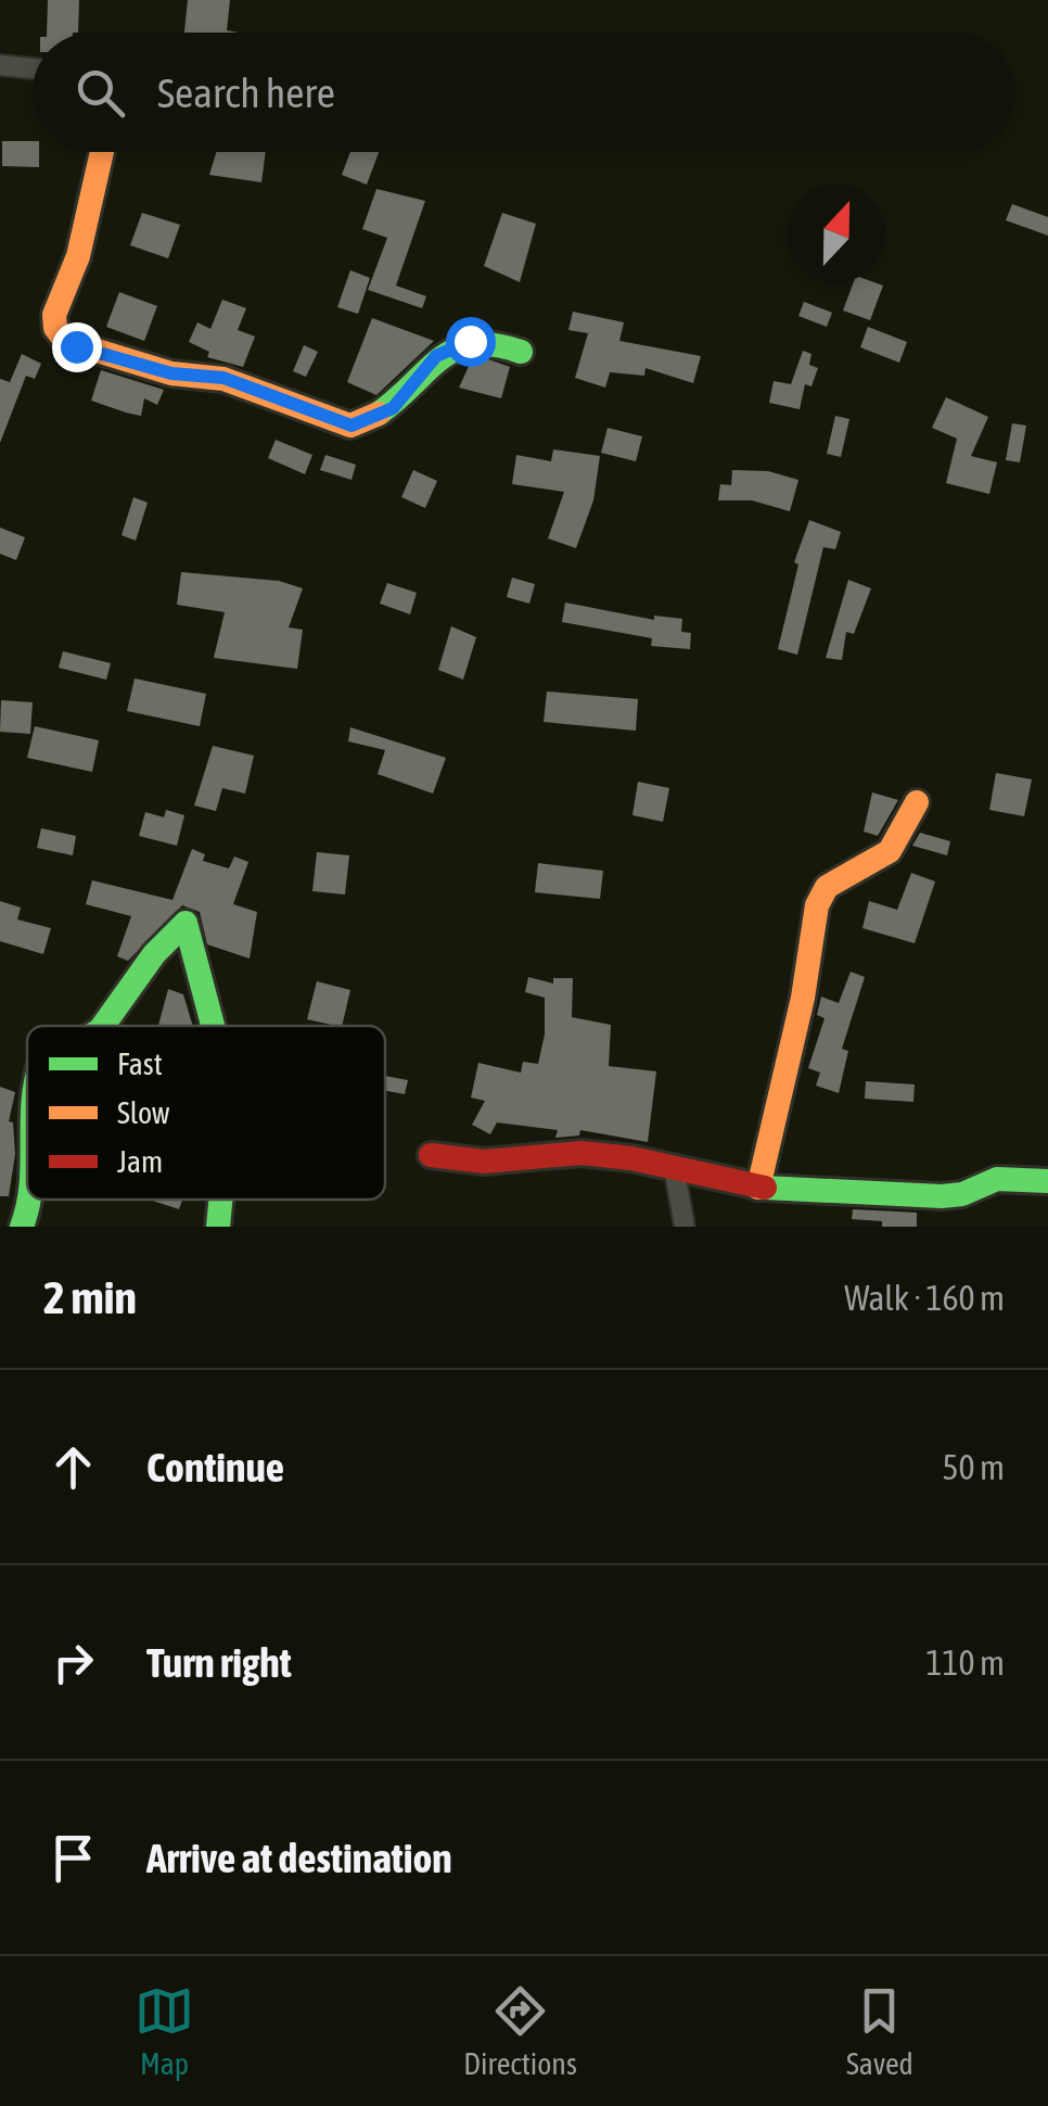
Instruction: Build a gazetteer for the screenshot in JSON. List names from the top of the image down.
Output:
{
  "legend": ["Fast", "Slow", "Jam"],
  "north": "top",
  "page": {
    "search": "Search here",
    "heading": ["2 min", "Walk · 160 m"],
    "list": [
      ["Continue", "50 m"],
      ["Turn right", "110 m"],
      "Arrive at destination"
    ],
    "nav": ["Map", "Directions", "Saved"]
  }
}
